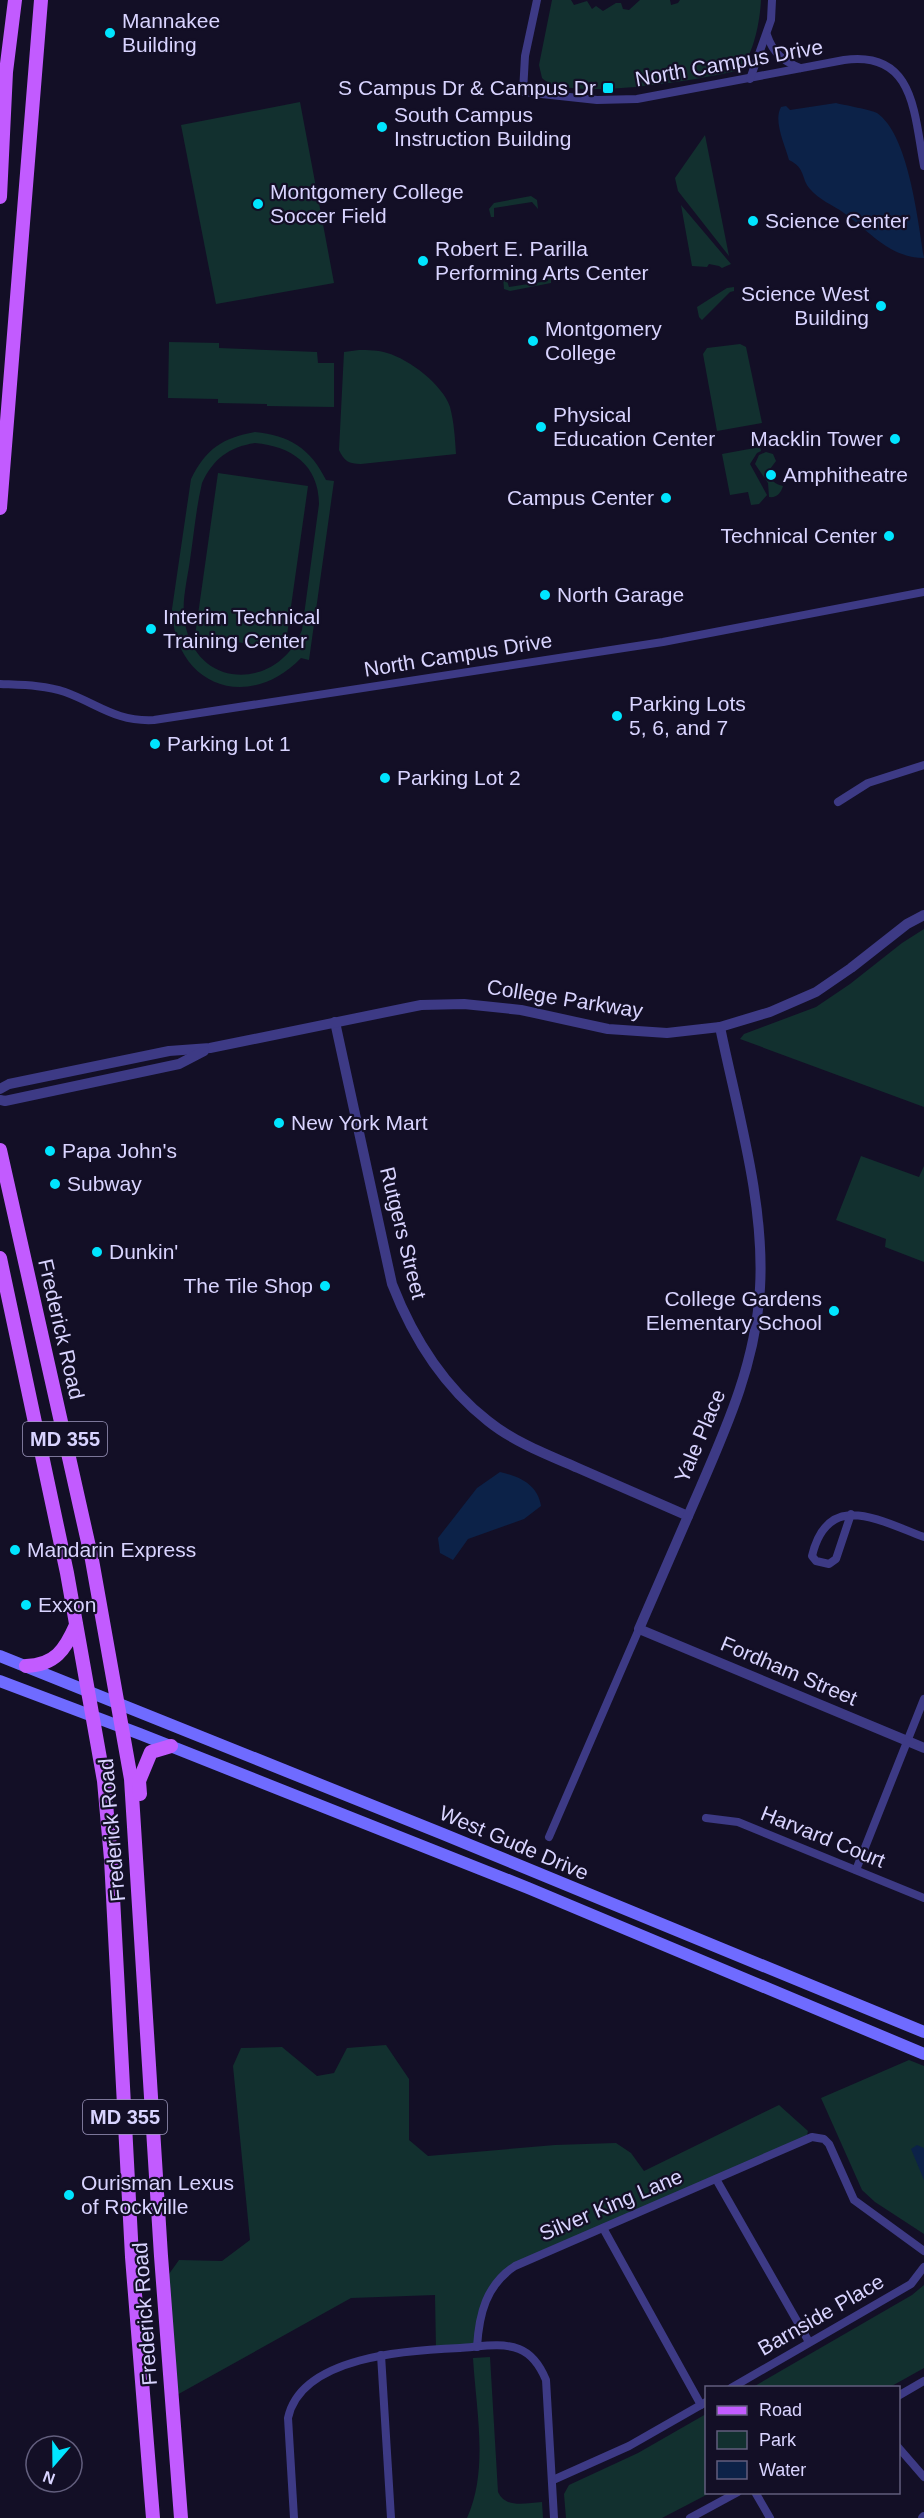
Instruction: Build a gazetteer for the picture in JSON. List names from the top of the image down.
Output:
{
  "streets": {
    "main road": ["Frederick Road", "MD 355", "West Gude Drive"],
    "street": [
      "North Campus Drive",
      "College Parkway",
      "Rutgers Street",
      "Yale Place",
      "Fordham Street",
      "Harvard Court",
      "Silver King Lane",
      "Barnside Place"
    ]
  },
  "crossings": [
    ["College Parkway", "Rutgers Street"],
    ["College Parkway", "Yale Place"],
    ["Rutgers Street", "Yale Place"],
    ["Frederick Road", "West Gude Drive"],
    ["Yale Place", "Fordham Street"]
  ],
  "places": {
    "other": [
      "Mannakee Building",
      "South Campus Instruction Building",
      "Montgomery College Soccer Field",
      "Science Center",
      "Robert E. Parilla Performing Arts Center",
      "Science West Building",
      "Montgomery College",
      "Physical Education Center",
      "Macklin Tower",
      "Amphitheatre",
      "Campus Center",
      "Technical Center",
      "North Garage",
      "Interim Technical Training Center",
      "Parking Lots 5, 6, and 7",
      "Parking Lot 1",
      "Parking Lot 2",
      "New York Mart",
      "Papa John's",
      "Subway",
      "Dunkin'",
      "The Tile Shop",
      "College Gardens Elementary School",
      "Mandarin Express",
      "Exxon",
      "Ourisman Lexus of Rockville"
    ],
    "transit": ["S Campus Dr & Campus Dr"]
  },
  "legend": ["Road", "Park", "Water"],
  "north": "bottom"
}
